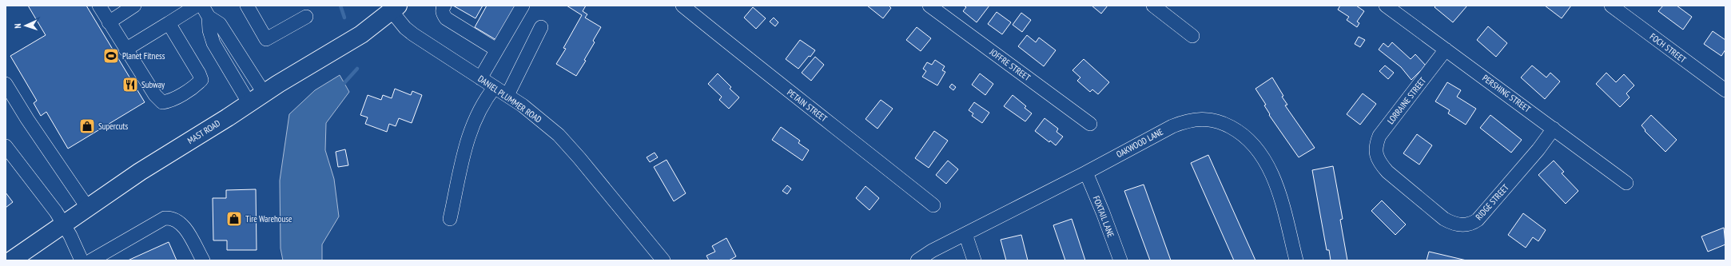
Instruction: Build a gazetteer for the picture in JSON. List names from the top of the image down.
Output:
{
  "streets": {
    "main road": ["MAST ROAD"],
    "street": [
      "FOCH STREET",
      "JOFFRE STREET",
      "PERSHING STREET",
      "DANIEL PLUMMER ROAD",
      "LORRAINE STREET",
      "PETAIN STREET",
      "OAKWOOD LANE",
      "RIDGE STREET",
      "FOXTAIL LANE"
    ]
  },
  "crossings": [
    ["PERSHING STREET", "LORRAINE STREET"],
    ["PERSHING STREET", "RIDGE STREET"],
    ["DANIEL PLUMMER ROAD", "MAST ROAD"],
    ["LORRAINE STREET", "RIDGE STREET"],
    ["OAKWOOD LANE", "FOXTAIL LANE"]
  ],
  "places": {
    "sports": ["Planet Fitness"],
    "restaurant": ["Subway"],
    "shop": ["Supercuts", "Tire Warehouse"]
  },
  "north": "left"
}
